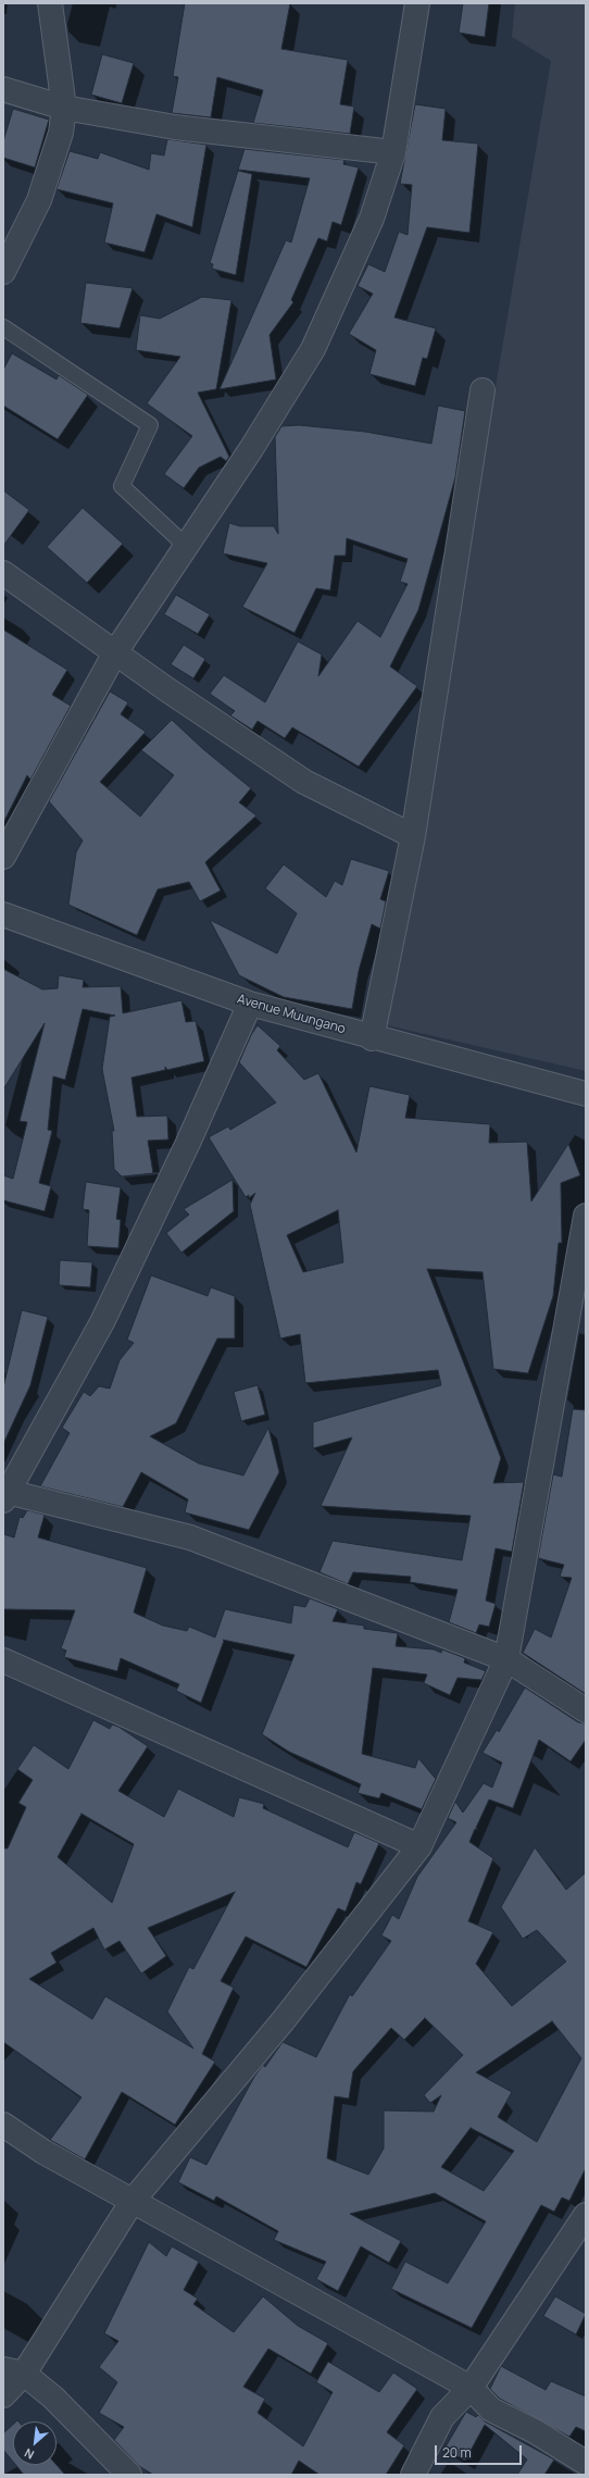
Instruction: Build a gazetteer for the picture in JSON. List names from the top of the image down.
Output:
{
  "streets": {
    "street": ["Avenue Muungano"]
  },
  "scale_bar": "20 m",
  "north": "bottom left"
}
